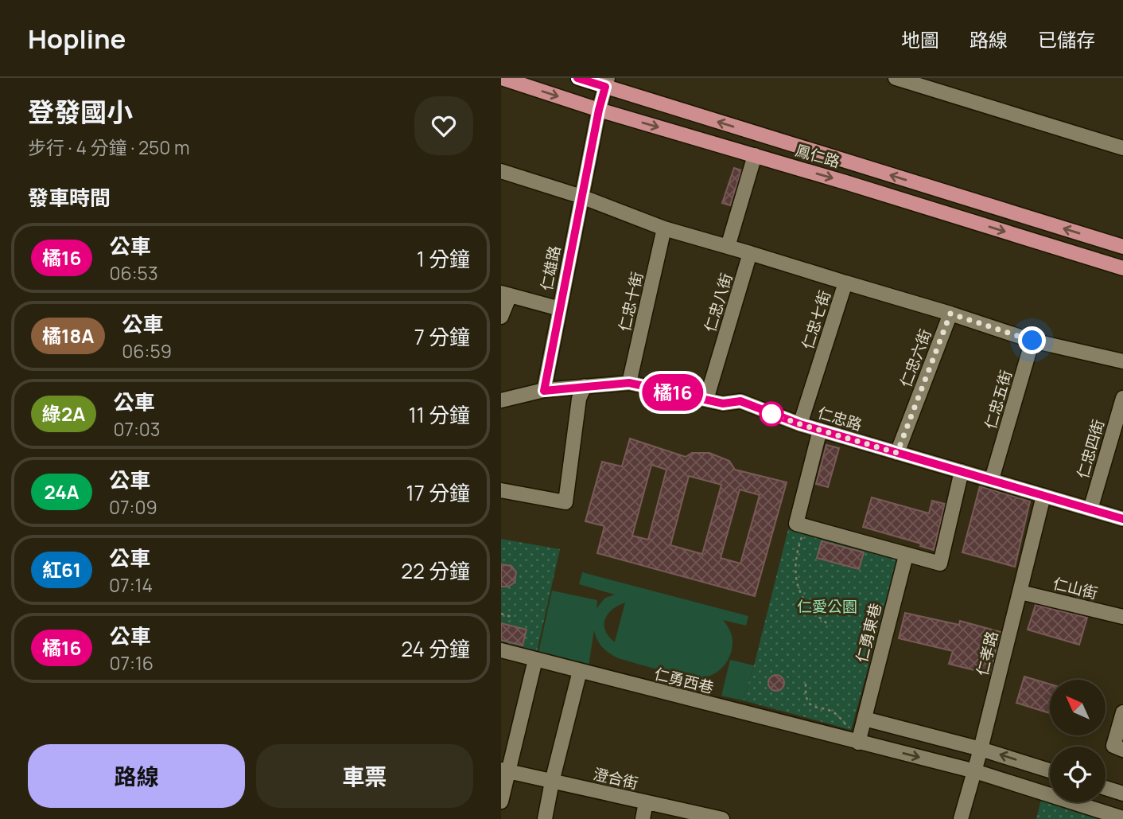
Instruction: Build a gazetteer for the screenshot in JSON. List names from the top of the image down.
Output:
{
  "streets": {
    "main road": ["鳳仁路"],
    "street": [
      "仁雄路",
      "仁忠十街",
      "仁忠八街",
      "仁忠七街",
      "仁忠六街",
      "仁忠五街",
      "仁忠路",
      "仁忠四街",
      "仁山街",
      "仁勇東巷",
      "仁孝路",
      "仁勇西巷",
      "澄合街"
    ]
  },
  "crossings": [
    ["鳳仁路", "仁雄路"],
    ["仁雄路", "仁忠路"],
    ["仁忠十街", "仁忠路"],
    ["仁忠八街", "仁忠七街"],
    ["仁忠八街", "仁忠路"],
    ["仁忠七街", "仁忠路"],
    ["仁忠六街", "仁忠路"],
    ["仁忠五街", "仁忠路"],
    ["仁忠路", "仁忠四街"],
    ["仁忠路", "仁孝路"],
    ["仁山街", "仁孝路"],
    ["仁孝路", "仁勇西巷"]
  ],
  "parks": ["仁愛公園"],
  "lines": ["bus line 橘16"],
  "north": "top left",
  "page": {
    "header": "Hopline",
    "nav": ["地圖", "路線", "已儲存"],
    "heading": [
      ["登發國小", "步行 · 4 分鐘 · 250 m"],
      "發車時間"
    ],
    "on_map": "橘16",
    "list": [
      {
        "mark": "橘16",
        "name": "公車",
        "note": "06:53",
        "value": "1 分鐘"
      },
      {
        "mark": "橘18A",
        "name": "公車",
        "note": "06:59",
        "value": "7 分鐘"
      },
      {
        "mark": "綠2A",
        "name": "公車",
        "note": "07:03",
        "value": "11 分鐘"
      },
      {
        "mark": "24A",
        "name": "公車",
        "note": "07:09",
        "value": "17 分鐘"
      },
      {
        "mark": "紅61",
        "name": "公車",
        "note": "07:14",
        "value": "22 分鐘"
      },
      {
        "mark": "橘16",
        "name": "公車",
        "note": "07:16",
        "value": "24 分鐘"
      }
    ],
    "buttons": ["路線", "車票"]
  }
}
